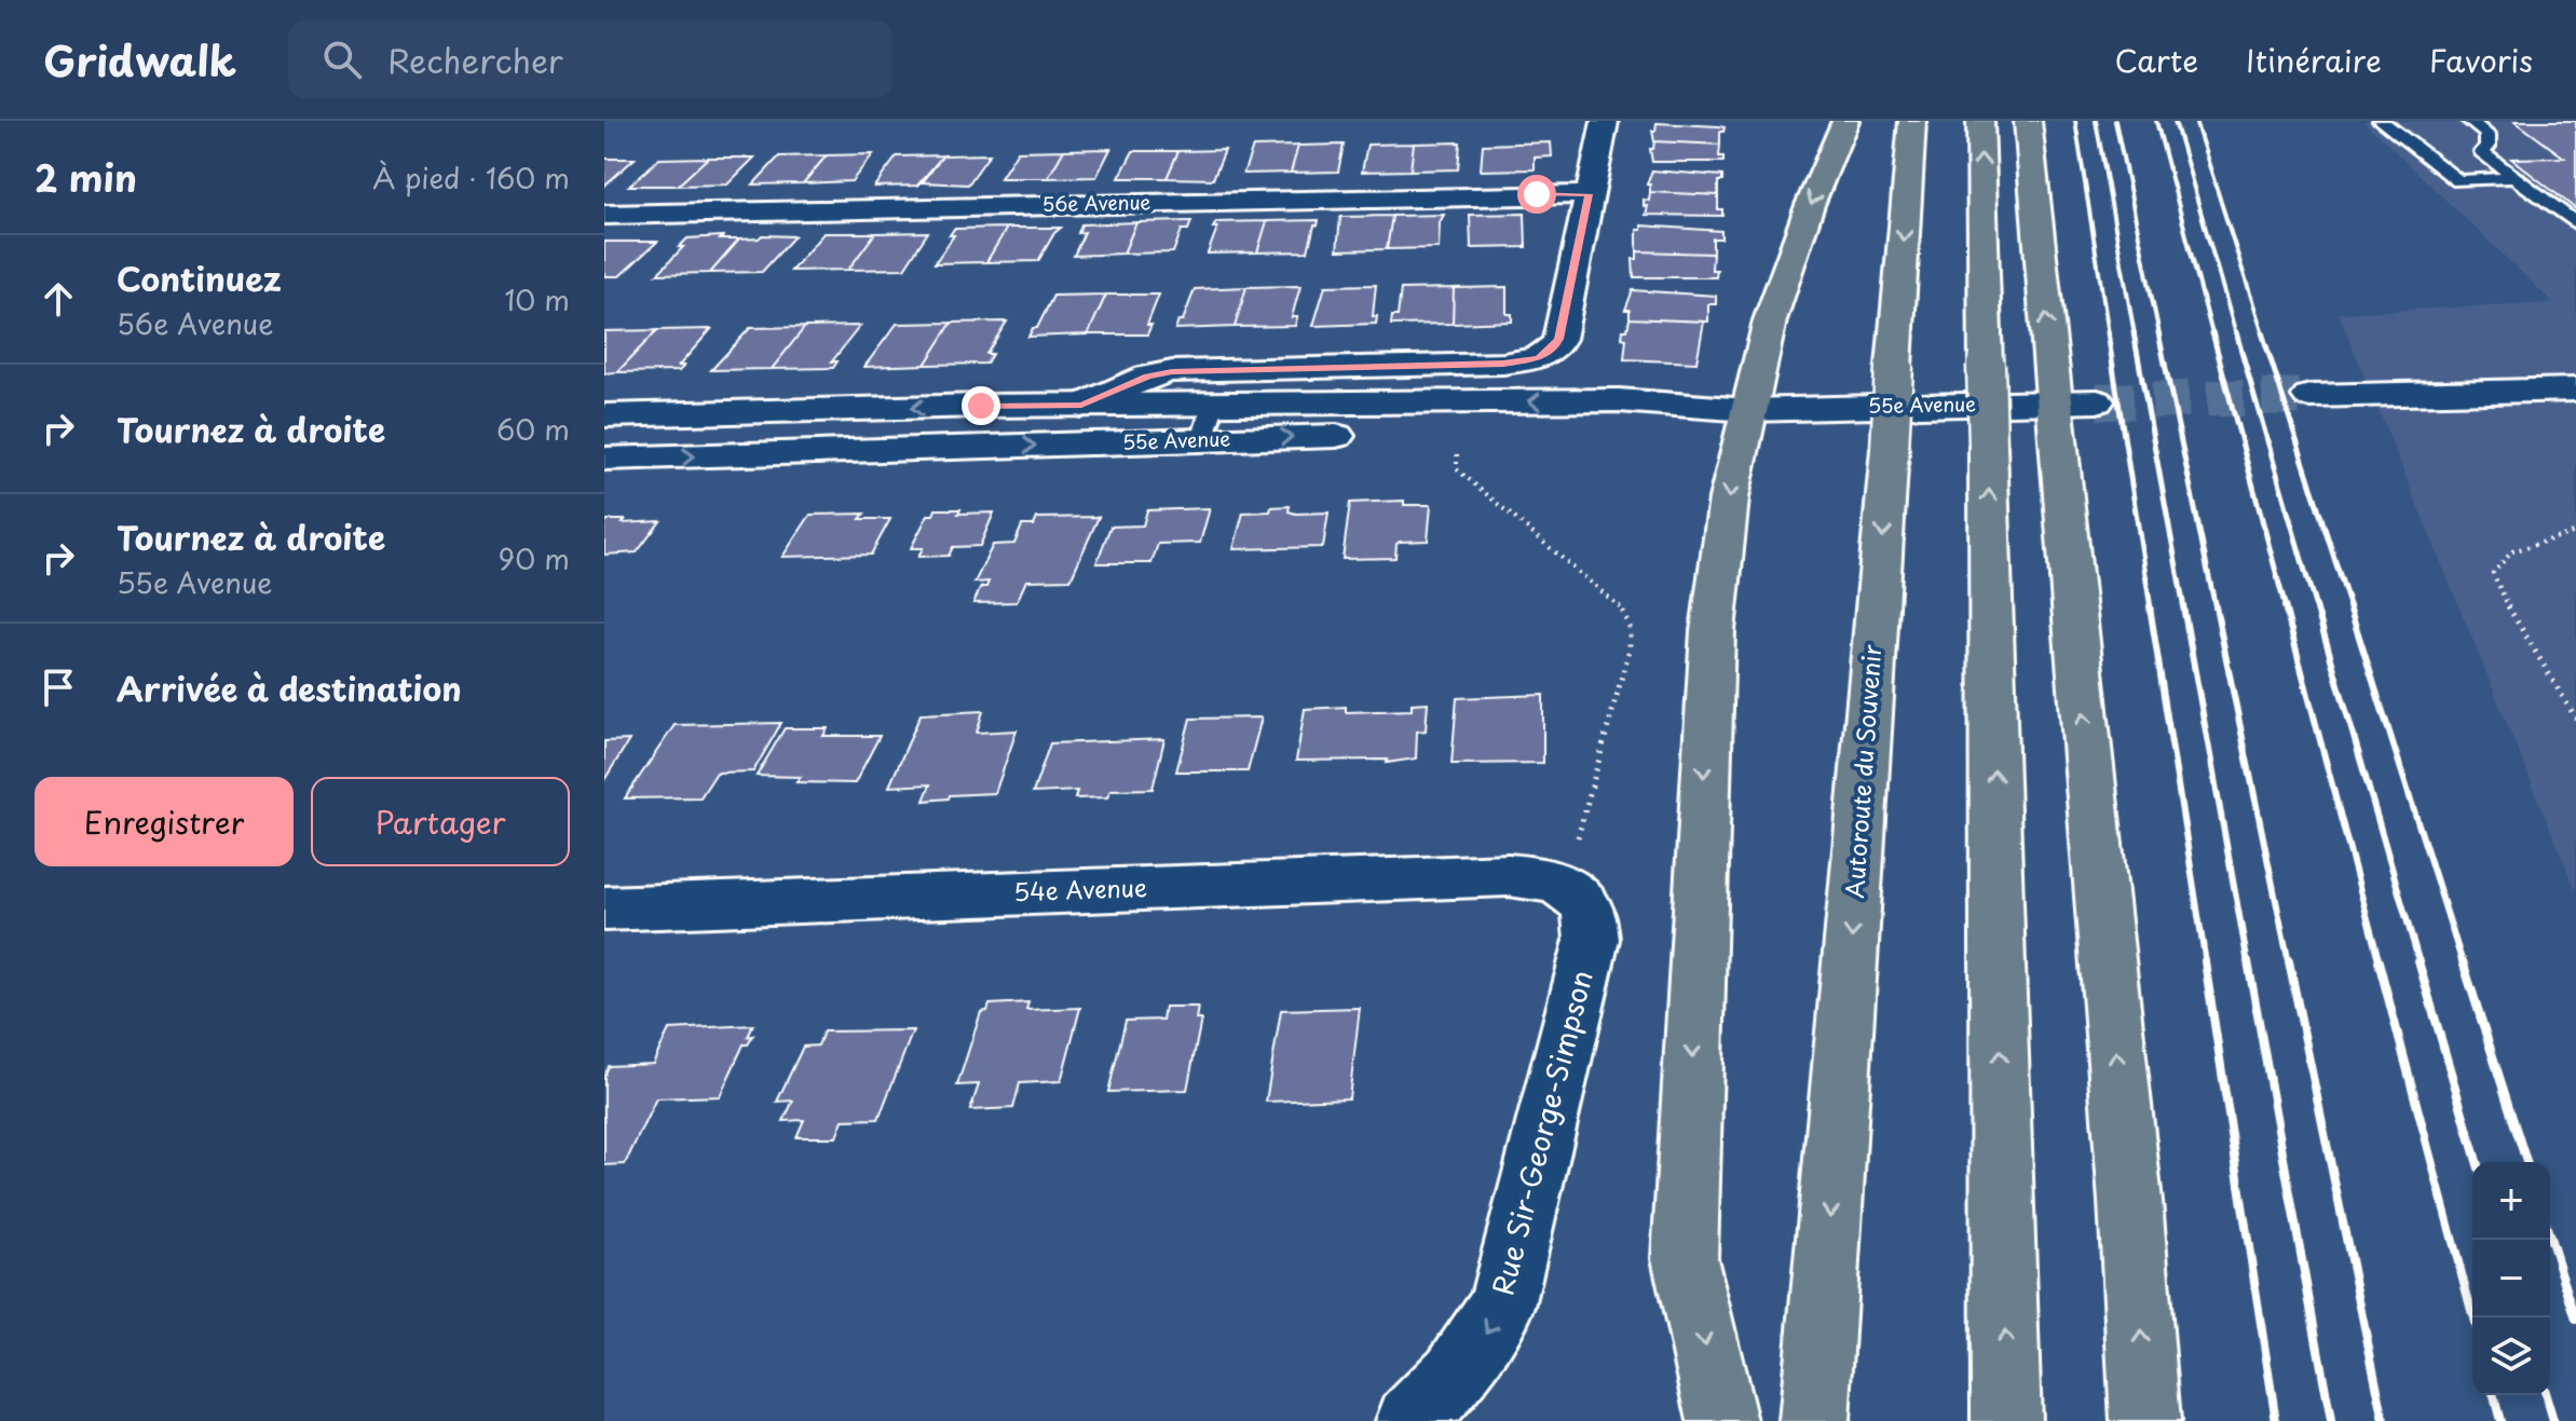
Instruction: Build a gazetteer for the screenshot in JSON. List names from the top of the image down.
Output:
{
  "streets": {
    "highway": ["Autoroute du Souvenir"],
    "street": [
      "56e Avenue",
      "55e Avenue",
      "54e Avenue",
      "Rue Sir-George-Simpson"
    ]
  },
  "crossings": [
    ["56e Avenue", "55e Avenue"],
    ["54e Avenue", "Rue Sir-George-Simpson"]
  ],
  "one_way": ["Rue Sir-George-Simpson"],
  "page": {
    "header": "Gridwalk",
    "search": "Rechercher",
    "nav": ["Carte", "Itinéraire", "Favoris"],
    "heading": ["2 min", "À pied · 160 m"],
    "list": [
      ["Continuez", "56e Avenue", "10 m"],
      ["Tournez à droite", "60 m"],
      ["Tournez à droite", "55e Avenue", "90 m"],
      "Arrivée à destination"
    ],
    "buttons": ["Enregistrer", "Partager"],
    "map_buttons": ["+", "−"]
  }
}
